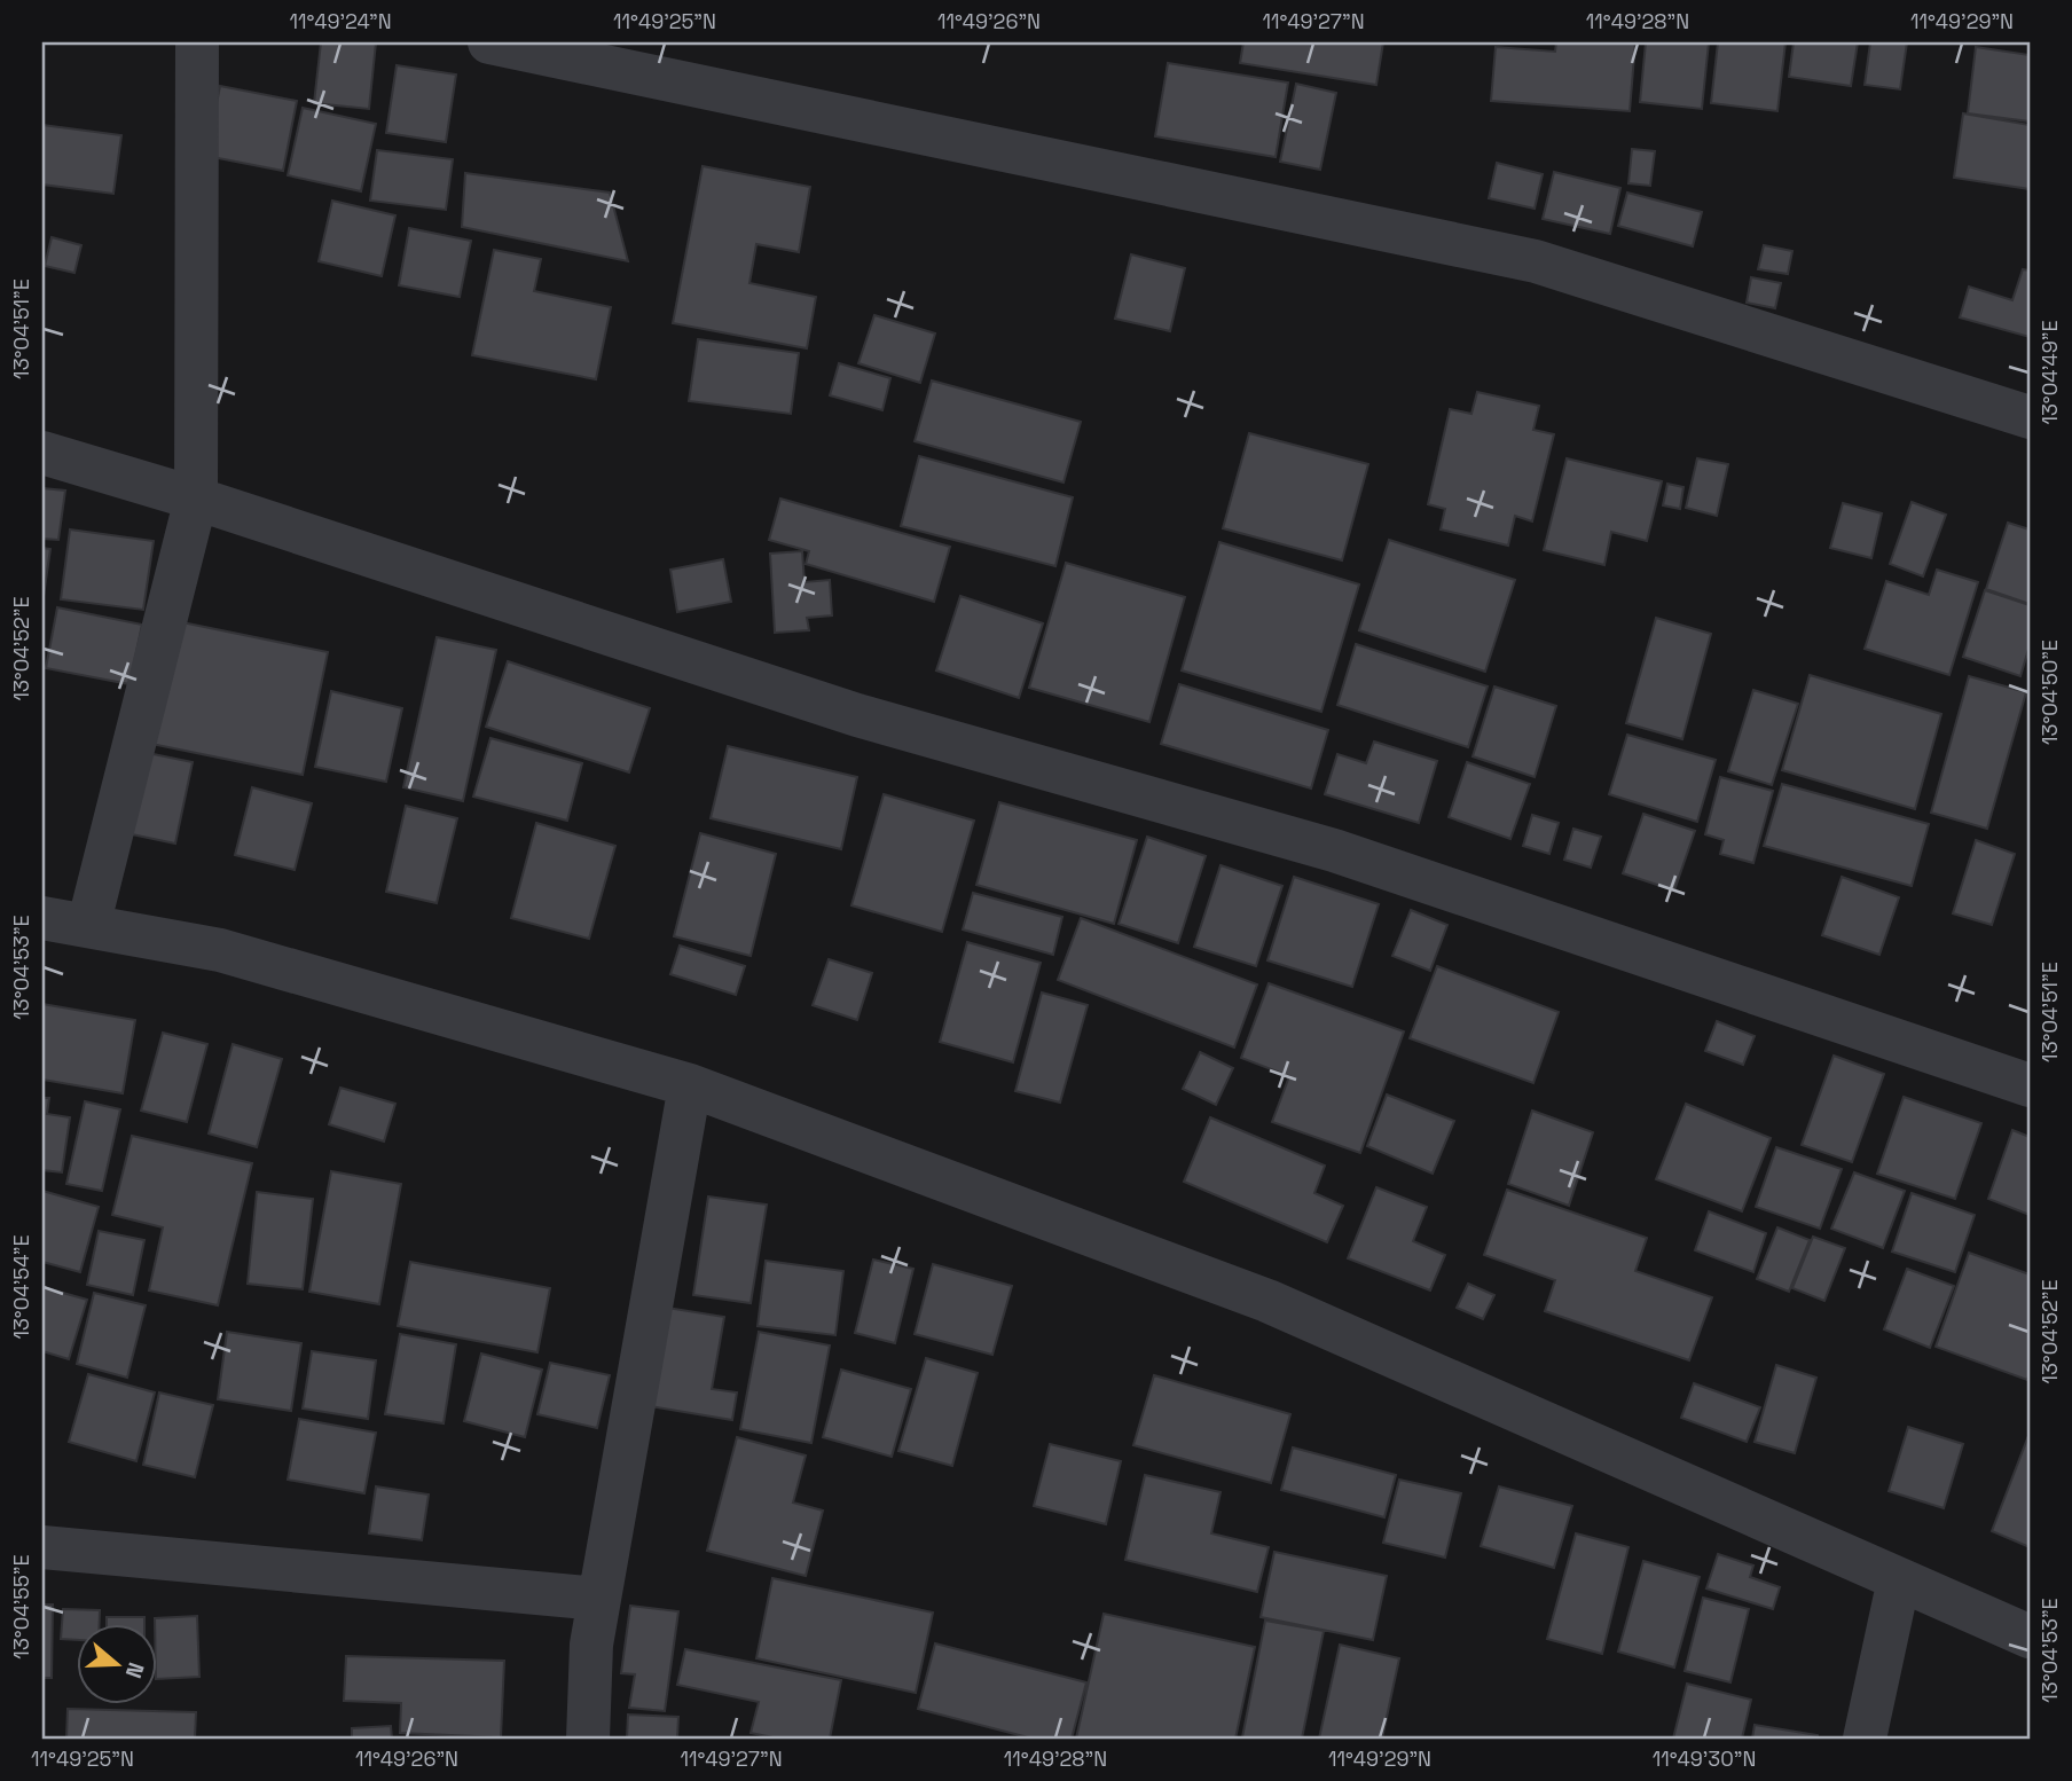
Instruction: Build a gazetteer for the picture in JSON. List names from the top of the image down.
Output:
{
  "north": "right",
  "coordinates": [
    "11°49'24\"N",
    "11°49'25\"N",
    "11°49'26\"N",
    "11°49'27\"N",
    "11°49'28\"N",
    "11°49'29\"N",
    "13°04'51\"E",
    "13°04'49\"E",
    "13°04'52\"E",
    "13°04'50\"E",
    "13°04'53\"E",
    "13°04'54\"E",
    "13°04'55\"E",
    "11°49'30\"N"
  ]
}
